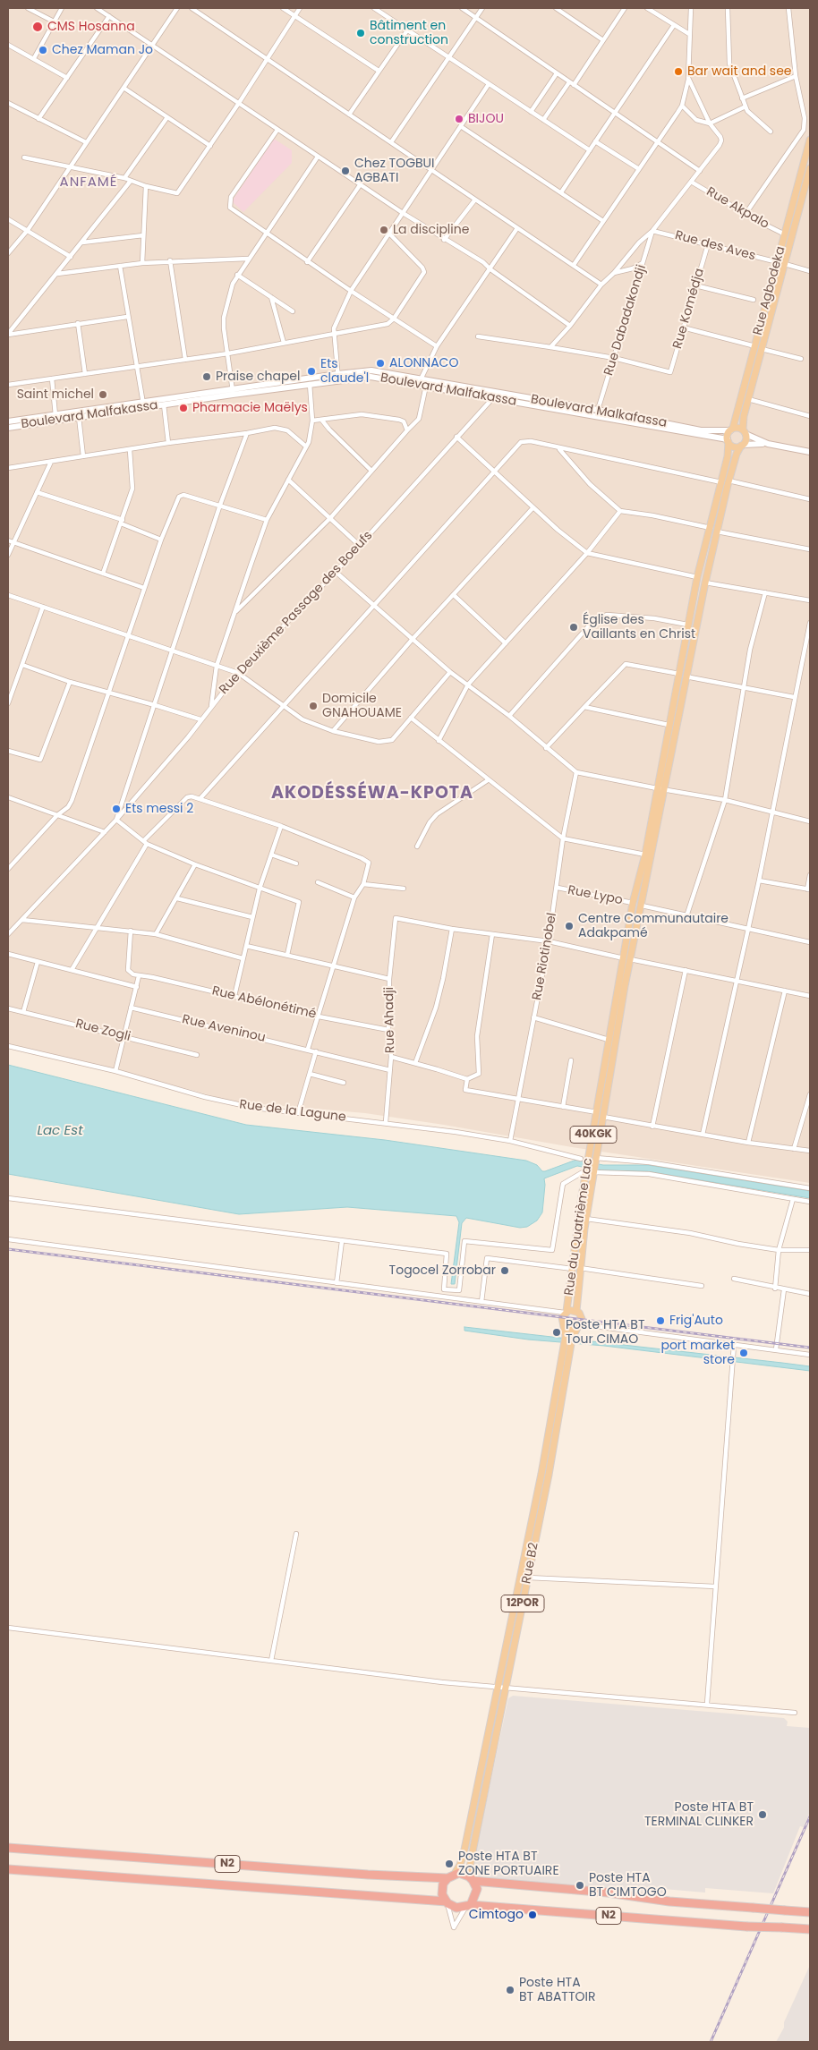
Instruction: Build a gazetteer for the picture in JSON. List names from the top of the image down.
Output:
{
  "streets": {
    "highway": ["N2"],
    "main road": [
      "Rue Agbodeka",
      "Boulevard Malfakassa",
      "Boulevard Malkafassa",
      "40KGK",
      "Rue du Quatrième Lac",
      "Rue B2",
      "12POR"
    ],
    "street": [
      "Rue Akpalo",
      "Rue des Aves",
      "Rue Komédja",
      "Rue Dabadakondji",
      "Rue Deuxième Passage des Boeufs",
      "Rue Lypo",
      "Rue Riotinobel",
      "Rue Abélonétimé",
      "Rue Ahadji",
      "Rue Aveninou",
      "Rue Zogli",
      "Rue de la Lagune"
    ]
  },
  "crossings": [
    ["Rue Akpalo", "Rue Agbodeka"],
    ["Rue des Aves", "Rue Agbodeka"],
    ["Rue des Aves", "Rue Komédja"],
    ["Rue des Aves", "Rue Dabadakondji"],
    ["Rue Komédja", "Rue Dabadakondji"],
    ["Rue Dabadakondji", "Boulevard Malkafassa"],
    ["Boulevard Malfakassa", "Boulevard Malkafassa"],
    ["Boulevard Malfakassa", "Rue Deuxième Passage des Boeufs"],
    ["Boulevard Malkafassa", "Rue Deuxième Passage des Boeufs"],
    ["Rue Lypo", "Rue Riotinobel"],
    ["Rue Riotinobel", "Rue de la Lagune"],
    ["Rue Abélonétimé", "Rue Ahadji"],
    ["Rue Ahadji", "Rue Aveninou"],
    ["Rue Ahadji", "Rue de la Lagune"],
    ["40KGK", "Rue du Quatrième Lac"],
    ["40KGK", "Rue B2"],
    ["Rue du Quatrième Lac", "Rue B2"],
    ["Rue B2", "N2"]
  ],
  "districts": ["ANFAMÉ", "AKODÉSSÉWA-KPOTA"],
  "water": ["Lac Est"],
  "places": [
    "CMS Hosanna",
    "Bâtiment en construction",
    "Chez Maman Jo",
    "Bar wait and see",
    "BIJOU",
    "Chez TOGBUI AGBATI",
    "La discipline",
    "ALONNACO",
    "Ets claude'l",
    "Praise chapel",
    "Saint michel",
    "Pharmacie Maëlys",
    "Église des Vaillants en Christ",
    "Domicile GNAHOUAME",
    "Ets messi 2",
    "Centre Communautaire Adakpamé",
    "Togocel Zorrobar",
    "Frig'Auto",
    "Poste HTA BT Tour CIMAO",
    "port market store",
    "Poste HTA BT TERMINAL CLINKER",
    "Poste HTA BT ZONE PORTUAIRE",
    "Poste HTA BT CIMTOGO",
    "Cimtogo",
    "Poste HTA BT ABATTOIR"
  ]
}
